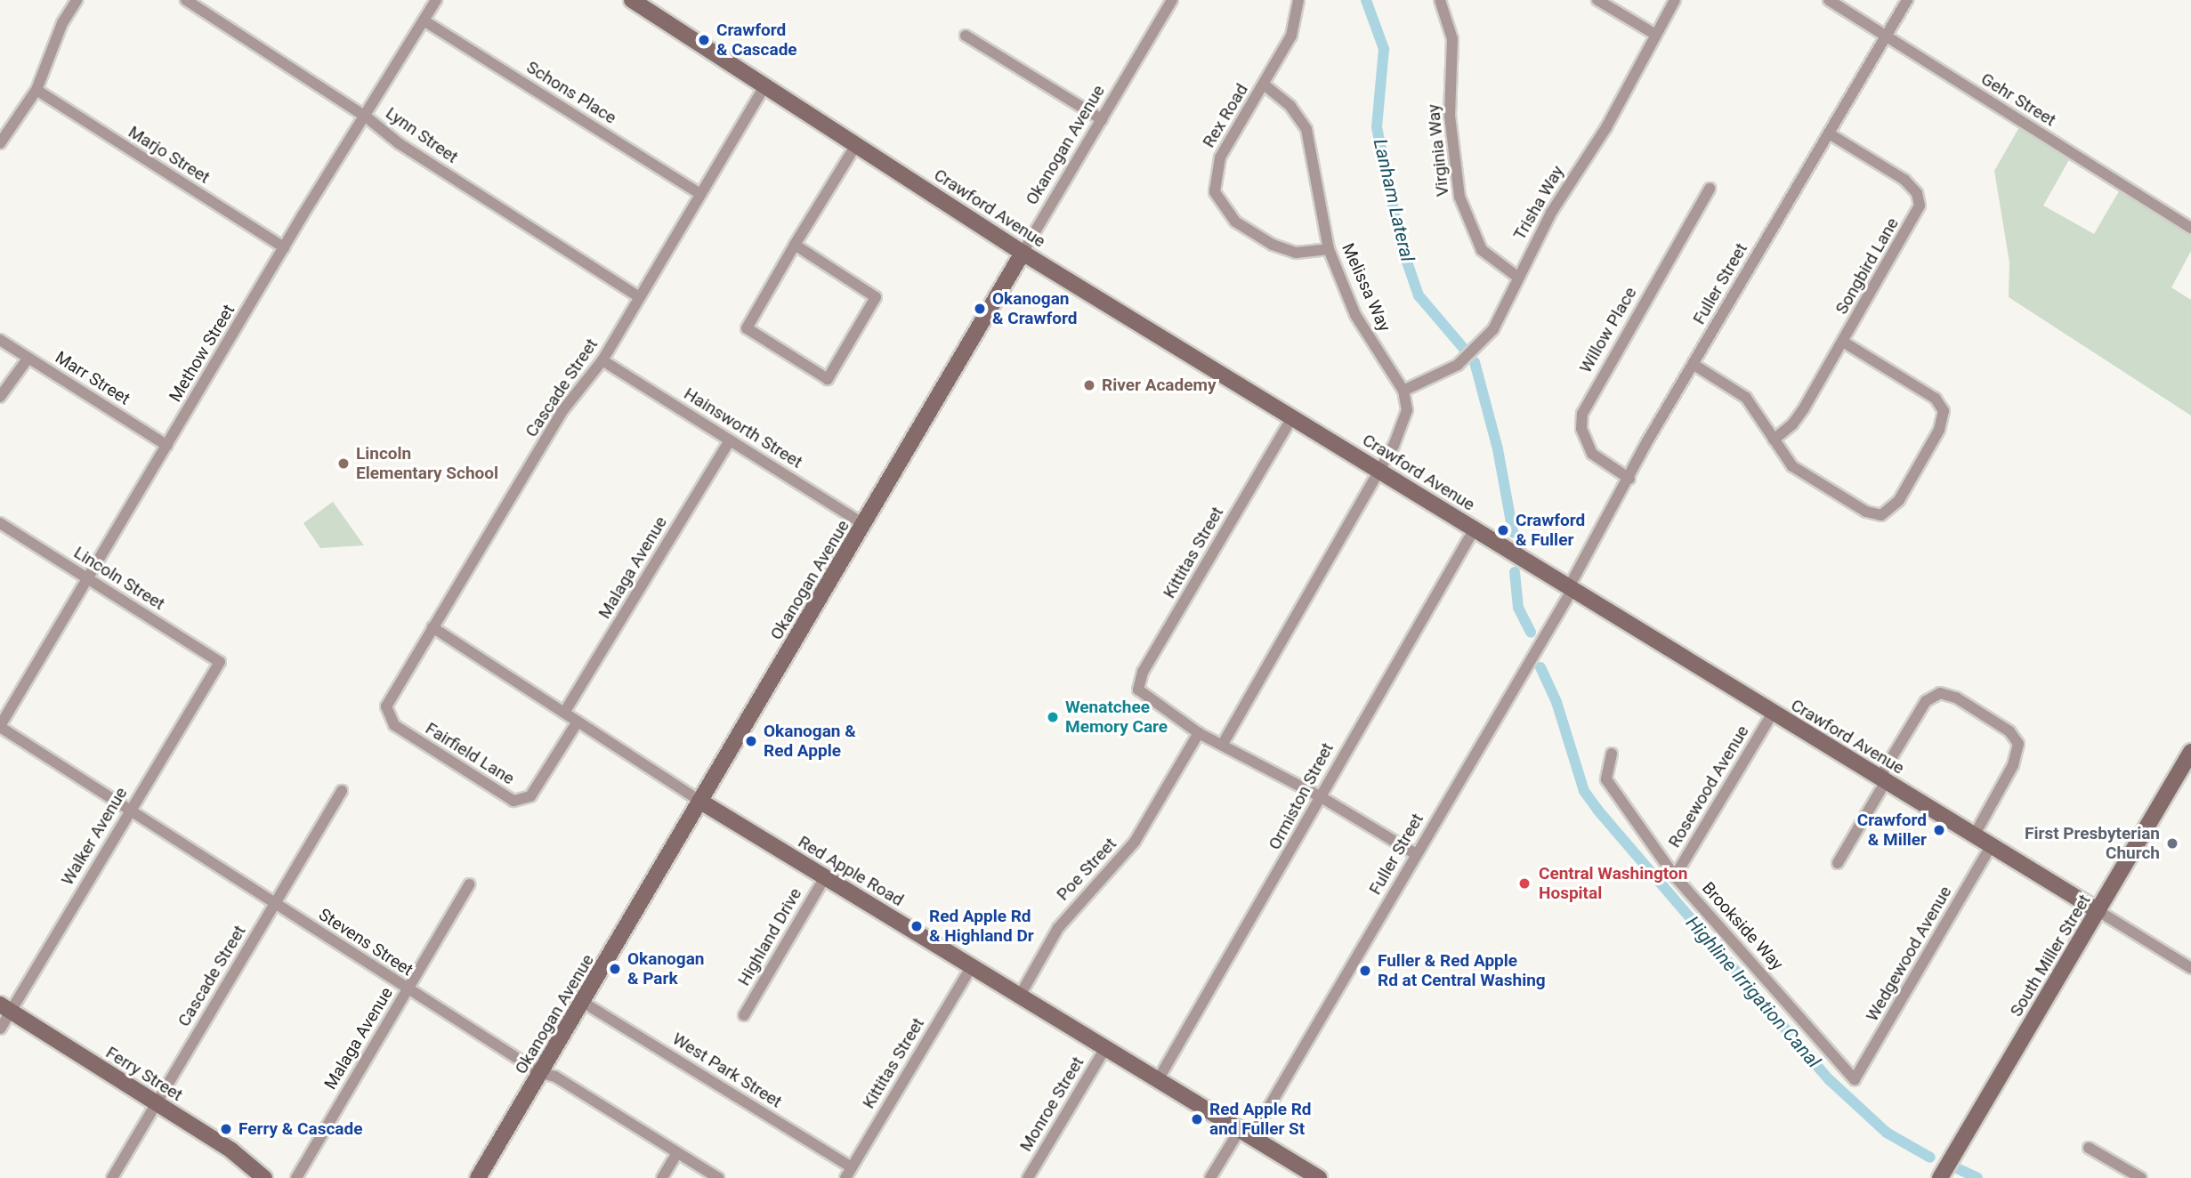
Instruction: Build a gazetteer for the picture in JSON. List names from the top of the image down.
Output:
{
  "streets": {
    "street": [
      "Schons Place",
      "Gehr Street",
      "Rex Road",
      "Lynn Street",
      "Okanogan Avenue",
      "Virginia Way",
      "Marjo Street",
      "Trisha Way",
      "Crawford Avenue",
      "Songbird Lane",
      "Fuller Street",
      "Melissa Way",
      "Willow Place",
      "Methow Street",
      "Marr Street",
      "Cascade Street",
      "Hainsworth Street",
      "Kittitas Street",
      "Malaga Avenue",
      "Lincoln Street",
      "Fairfield Lane",
      "Rosewood Avenue",
      "Ormiston Street",
      "Walker Avenue",
      "Poe Street",
      "Red Apple Road",
      "Brookside Way",
      "Highland Drive",
      "Stevens Street",
      "Wedgewood Avenue",
      "South Miller Street",
      "West Park Street",
      "Ferry Street",
      "Monroe Street"
    ]
  },
  "crossings": [
    ["Schons Place", "Methow Street"],
    ["Schons Place", "Cascade Street"],
    ["Gehr Street", "Fuller Street"],
    ["Rex Road", "Melissa Way"],
    ["Lynn Street", "Methow Street"],
    ["Lynn Street", "Cascade Street"],
    ["Okanogan Avenue", "Crawford Avenue"],
    ["Okanogan Avenue", "Hainsworth Street"],
    ["Okanogan Avenue", "Red Apple Road"],
    ["Okanogan Avenue", "Stevens Street"],
    ["Okanogan Avenue", "West Park Street"],
    ["Virginia Way", "Trisha Way"],
    ["Marjo Street", "Methow Street"],
    ["Trisha Way", "Melissa Way"],
    ["Crawford Avenue", "Fuller Street"],
    ["Crawford Avenue", "Melissa Way"],
    ["Crawford Avenue", "Cascade Street"],
    ["Crawford Avenue", "Kittitas Street"],
    ["Crawford Avenue", "Rosewood Avenue"],
    ["Crawford Avenue", "Ormiston Street"],
    ["Crawford Avenue", "Wedgewood Avenue"],
    ["Crawford Avenue", "South Miller Street"],
    ["Songbird Lane", "Fuller Street"],
    ["Fuller Street", "Willow Place"],
    ["Fuller Street", "Red Apple Road"],
    ["Methow Street", "Marr Street"],
    ["Methow Street", "Lincoln Street"],
    ["Methow Street", "Stevens Street"],
    ["Cascade Street", "Hainsworth Street"],
    ["Cascade Street", "Fairfield Lane"],
    ["Cascade Street", "Red Apple Road"],
    ["Cascade Street", "Stevens Street"],
    ["Cascade Street", "Ferry Street"],
    ["Hainsworth Street", "Malaga Avenue"],
    ["Kittitas Street", "Poe Street"],
    ["Kittitas Street", "Red Apple Road"],
    ["Kittitas Street", "West Park Street"],
    ["Malaga Avenue", "Red Apple Road"],
    ["Malaga Avenue", "Stevens Street"],
    ["Lincoln Street", "Walker Avenue"],
    ["Fairfield Lane", "Red Apple Road"],
    ["Rosewood Avenue", "Brookside Way"],
    ["Ormiston Street", "Red Apple Road"],
    ["Walker Avenue", "Stevens Street"],
    ["Walker Avenue", "Ferry Street"],
    ["Poe Street", "Red Apple Road"],
    ["Red Apple Road", "Highland Drive"],
    ["Red Apple Road", "Monroe Street"],
    ["Brookside Way", "Wedgewood Avenue"]
  ],
  "water": ["Lanham Lateral", "Highline Irrigation Canal"],
  "places": [
    "Crawford & Cascade",
    "Okanogan & Crawford",
    "River Academy",
    "Lincoln Elementary School",
    "Crawford & Fuller",
    "Wenatchee Memory Care",
    "Okanogan & Red Apple",
    "Crawford & Miller",
    "First Presbyterian Church",
    "Central Washington Hospital",
    "Red Apple Rd & Highland Dr",
    "Okanogan & Park",
    "Fuller & Red Apple Rd at Central Washing",
    "Red Apple Rd and Fuller St",
    "Ferry & Cascade"
  ]
}
